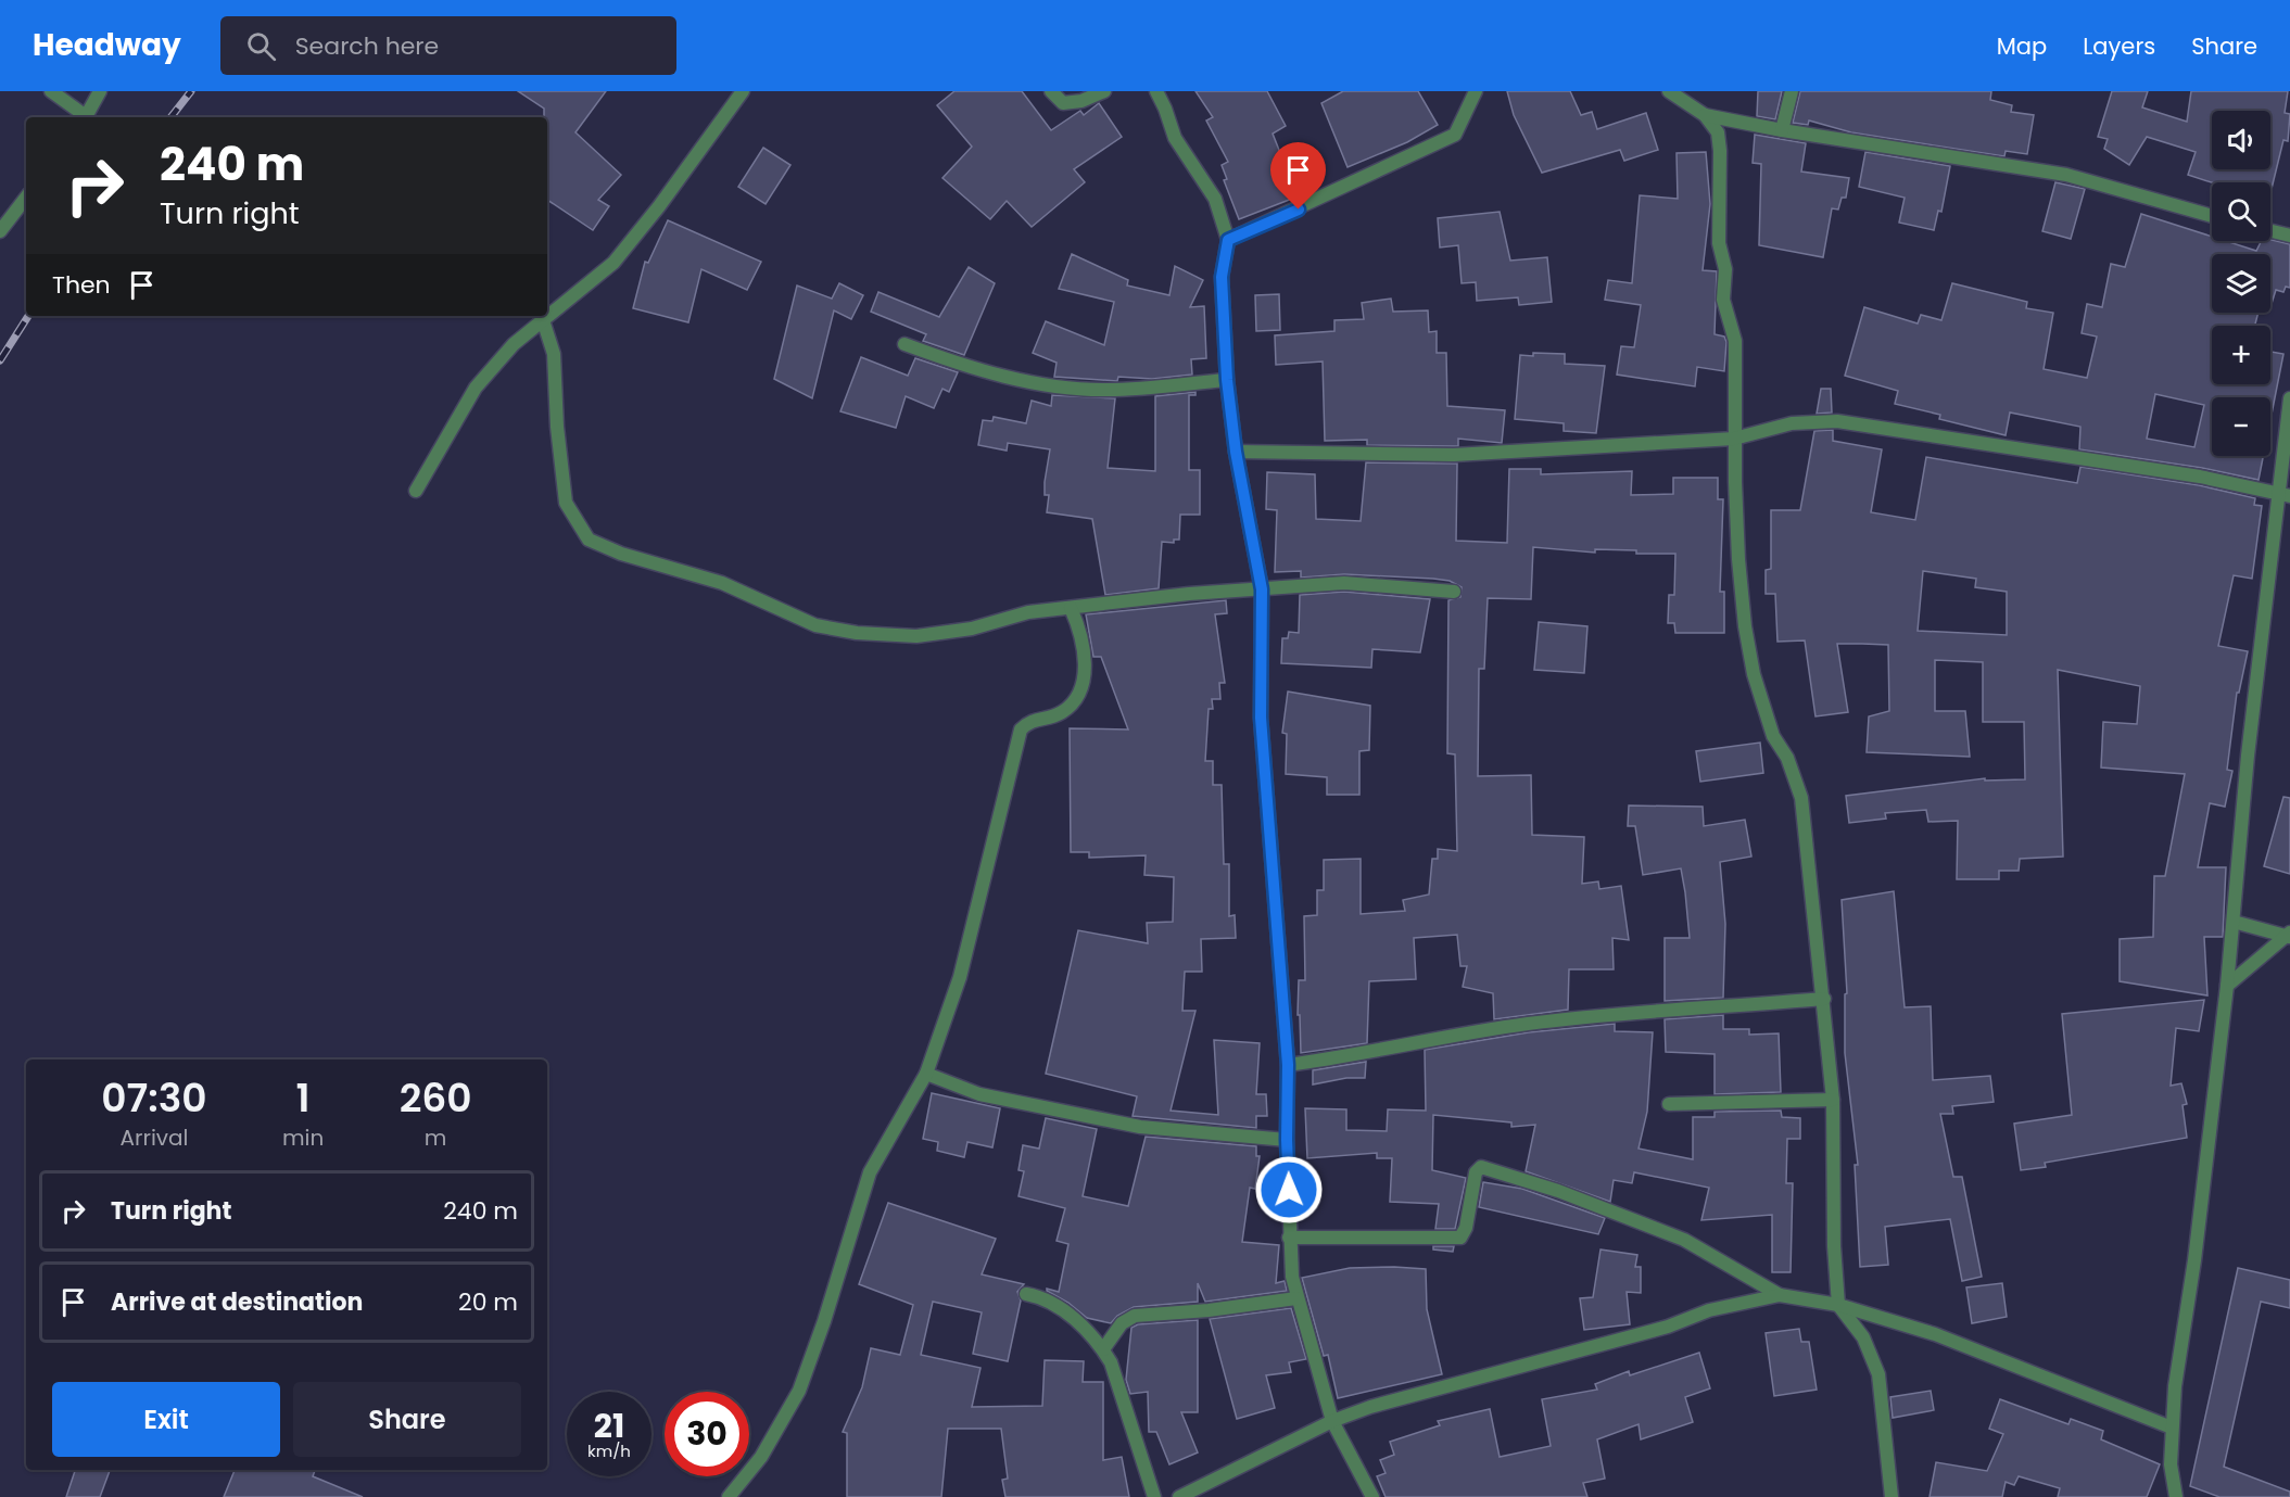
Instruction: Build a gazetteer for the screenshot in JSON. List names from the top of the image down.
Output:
{
  "page": {
    "header": "Headway",
    "search": "Search here",
    "nav": ["Map", "Layers", "Share"],
    "map_buttons": ["+", "−"],
    "turn": ["240 m", "Turn right"],
    "then": "Then",
    "eta": [
      "07:30",
      "Arrival",
      "1",
      "min",
      "260",
      "m"
    ],
    "list": [
      {
        "name": "Turn right",
        "value": "240 m"
      },
      {
        "name": "Arrive at destination",
        "value": "20 m"
      }
    ],
    "buttons": ["Exit", "Share"],
    "speed": "21 km/h",
    "limit": "30"
  }
}
